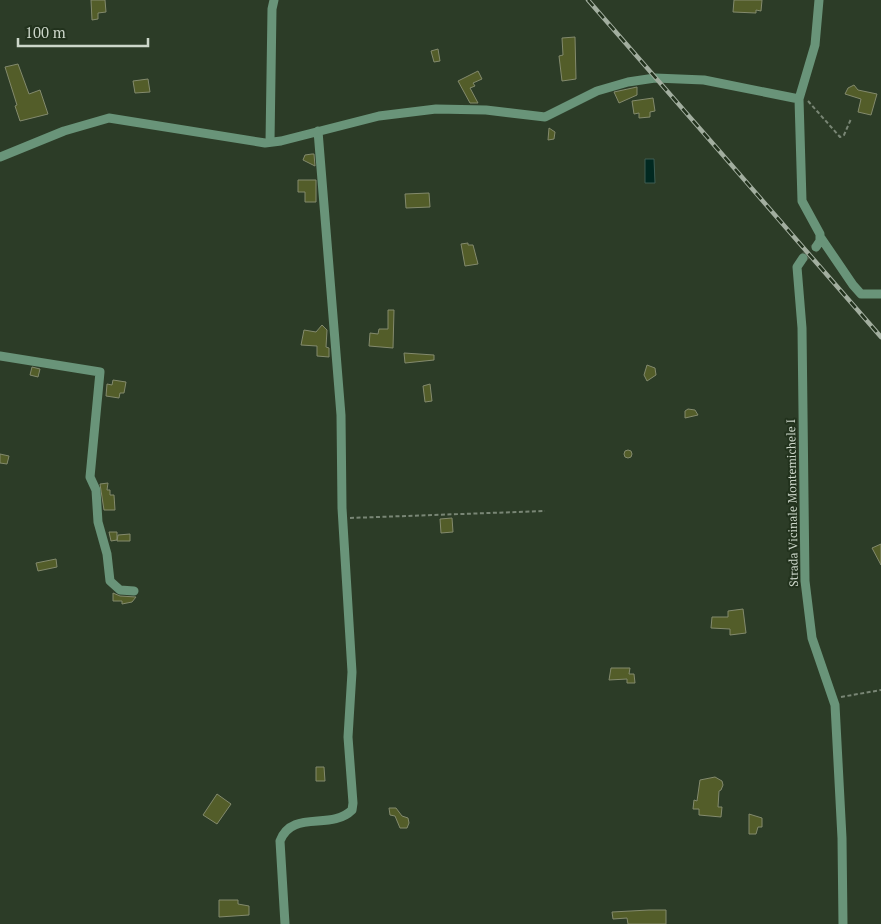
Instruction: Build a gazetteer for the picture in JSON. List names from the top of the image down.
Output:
{
  "streets": {
    "street": ["Strada Vicinale Montemichele I"]
  },
  "scale_bar": "100 m"
}
